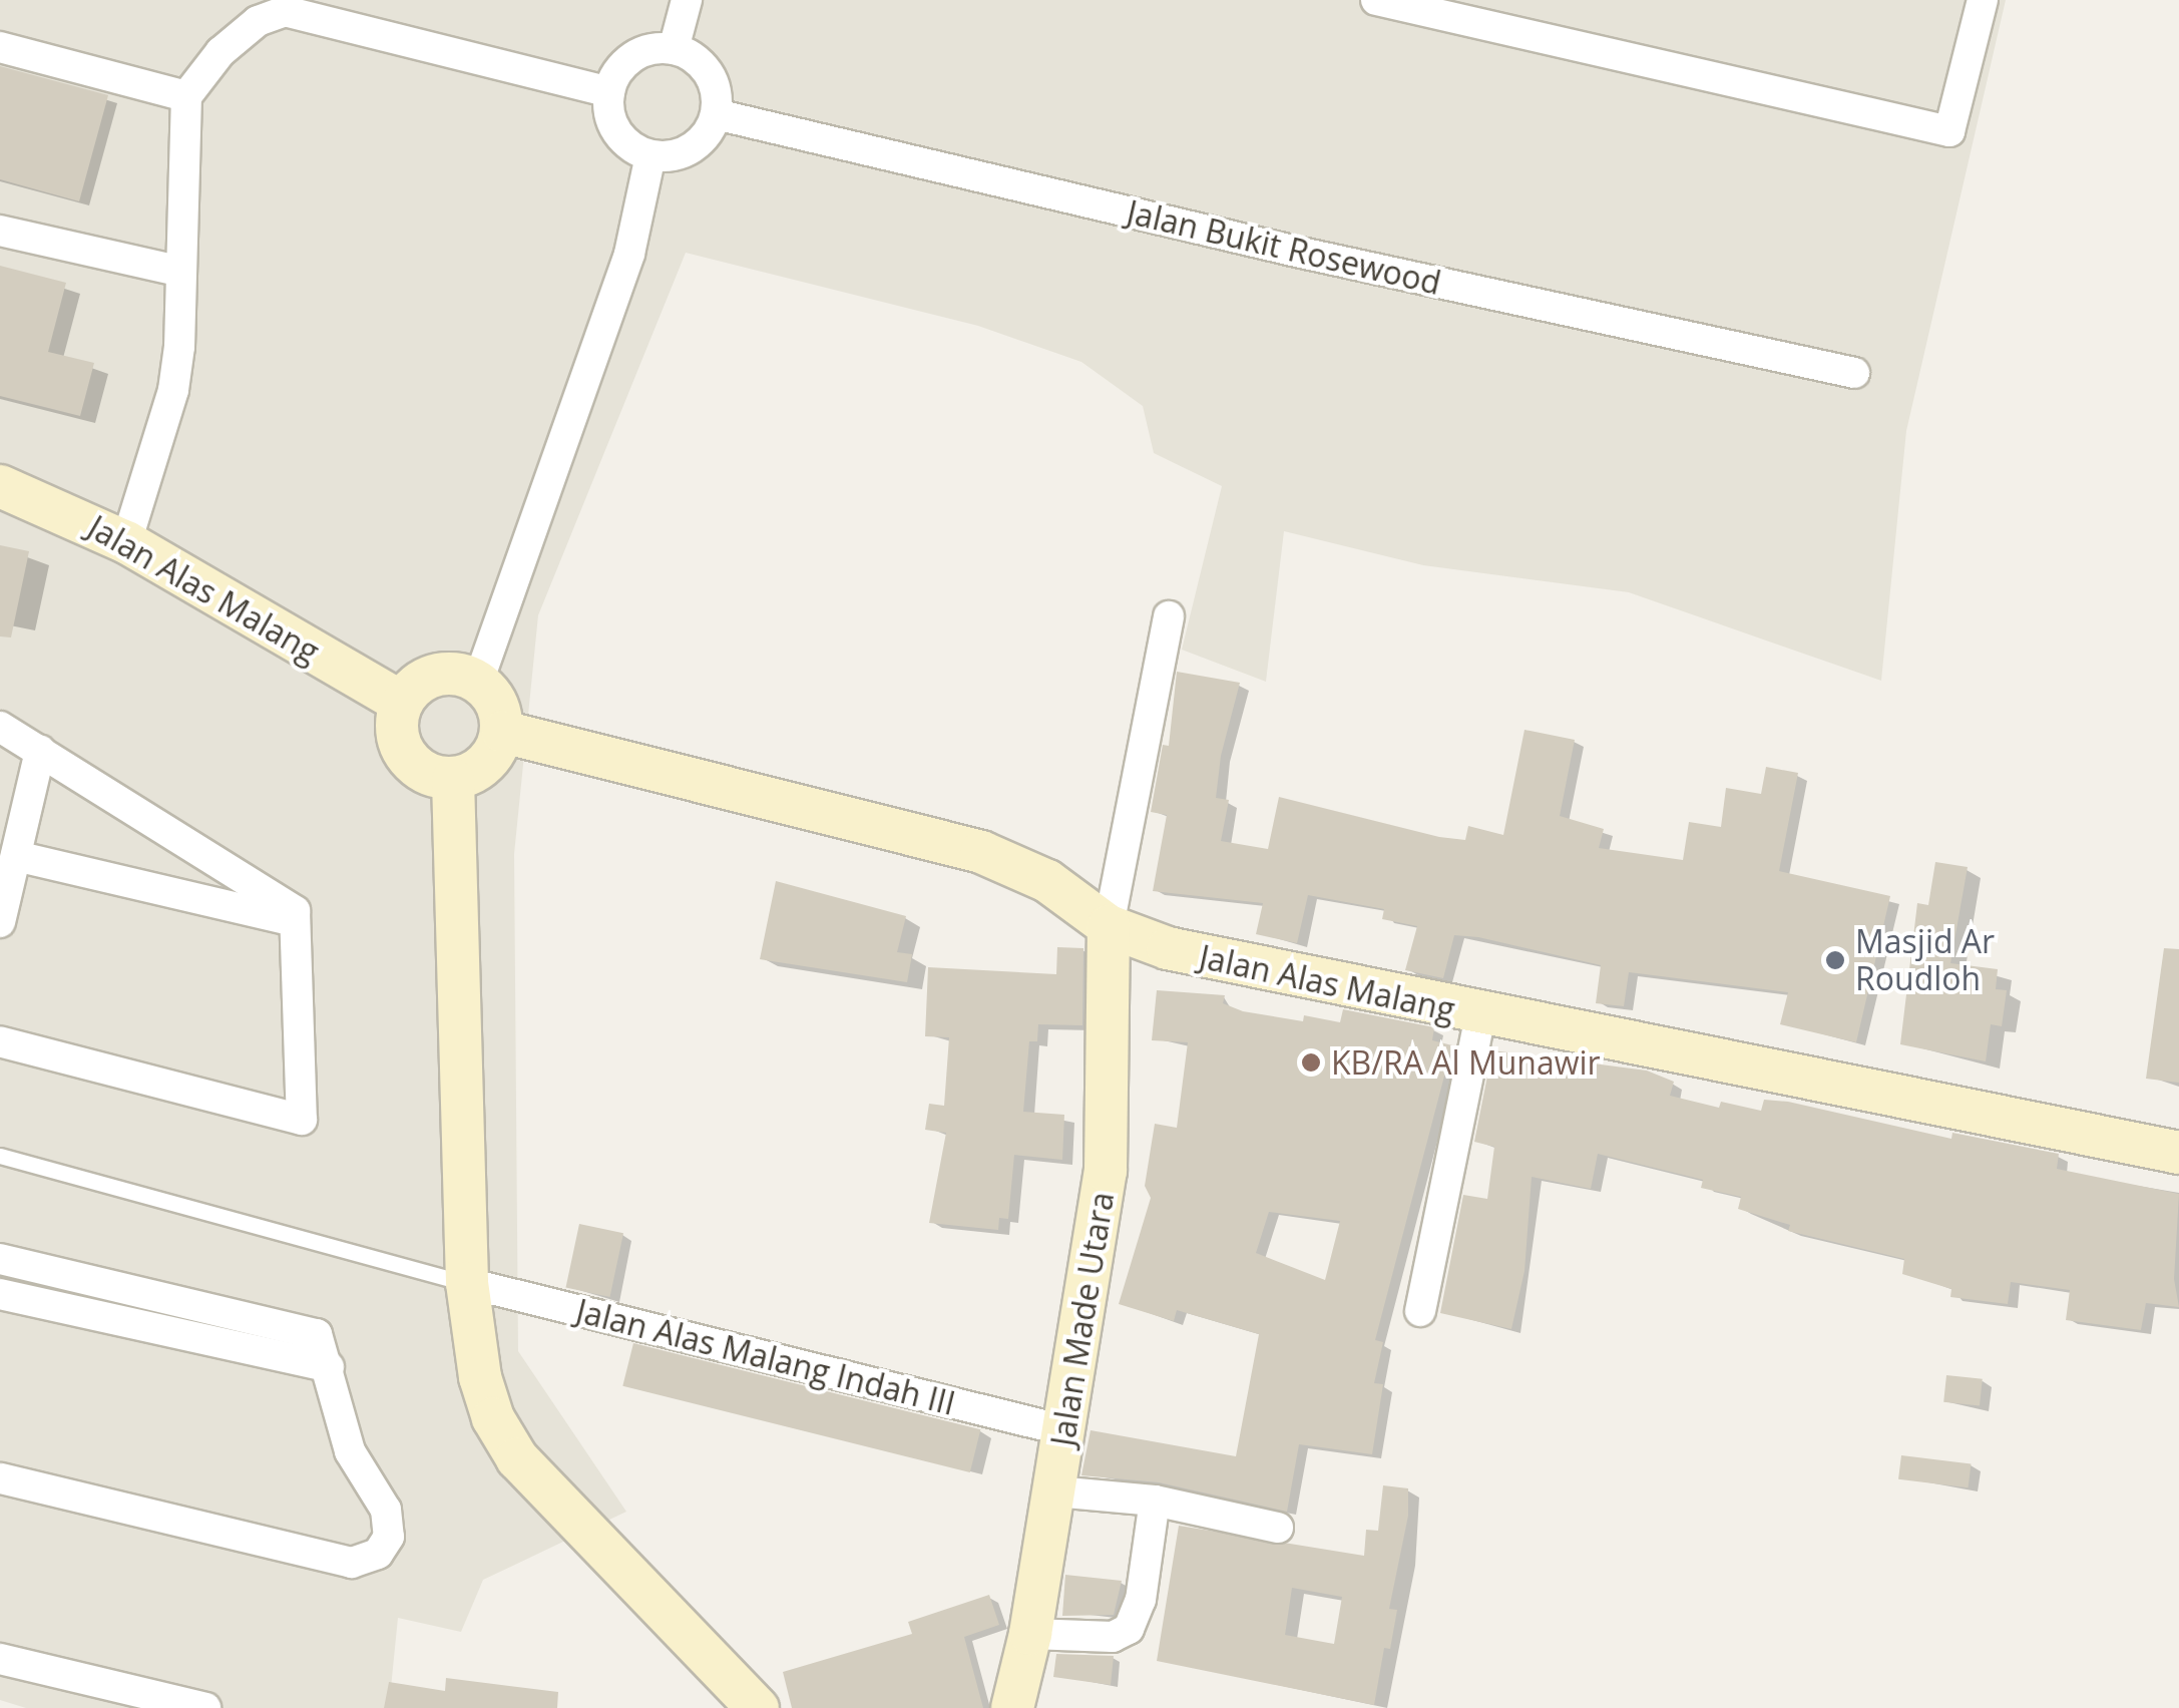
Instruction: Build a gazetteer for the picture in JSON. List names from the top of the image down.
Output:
{
  "streets": {
    "main road": ["Jalan Alas Malang", "Jalan Made Utara"],
    "street": ["Jalan Bukit Rosewood", "Jalan Alas Malang Indah III"]
  },
  "crossings": [
    ["Jalan Alas Malang", "Jalan Made Utara"],
    ["Jalan Made Utara", "Jalan Alas Malang Indah III"]
  ],
  "places": ["Masjid Ar Roudloh", "KB/RA Al Munawir"]
}
